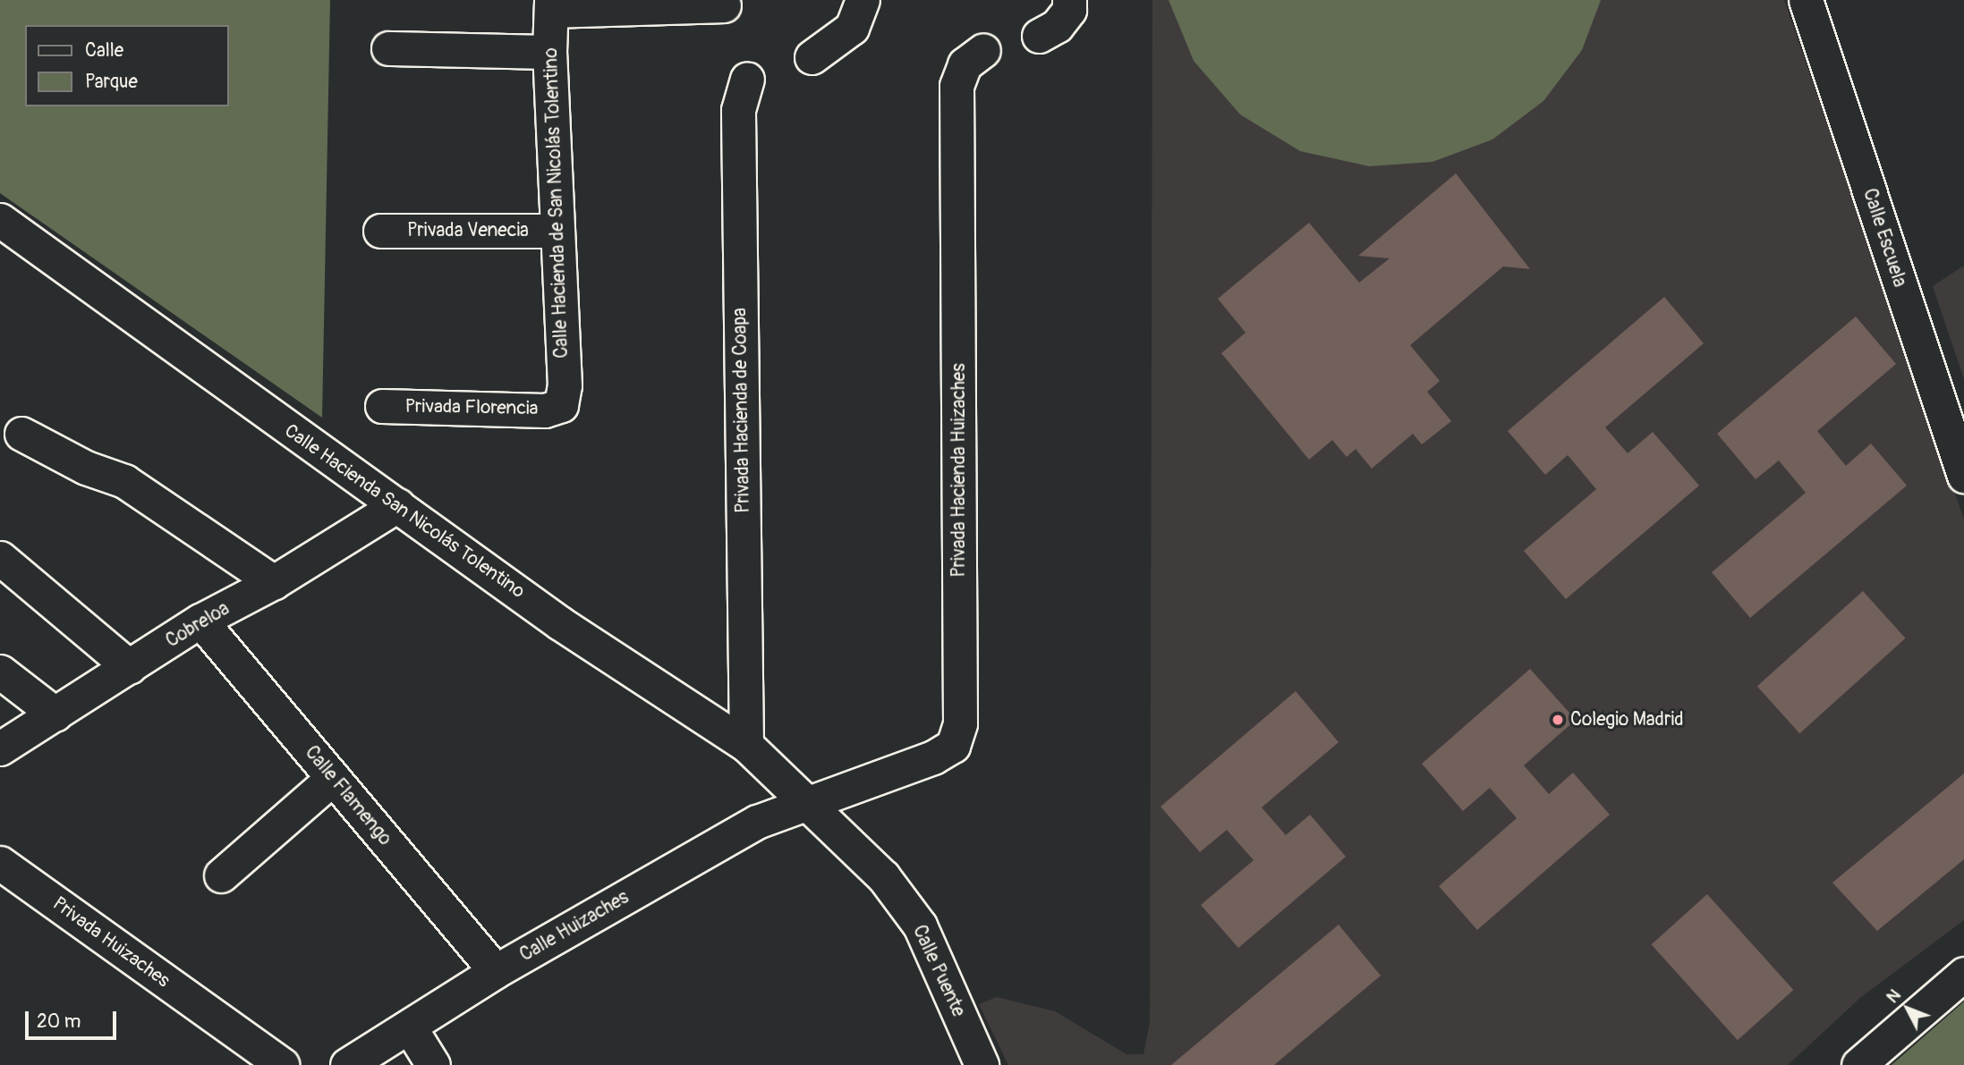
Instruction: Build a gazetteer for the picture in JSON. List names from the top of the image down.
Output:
{
  "streets": {
    "street": [
      "Calle Hacienda de San Nicolás Tolentino",
      "Privada Venecia",
      "Calle Escuela",
      "Privada Florencia",
      "Privada Hacienda de Coapa",
      "Privada Hacienda Huizaches",
      "Calle Hacienda San Nicolás Tolentino",
      "Cobreloa",
      "Calle Flamengo",
      "Calle Huizaches",
      "Privada Huizaches",
      "Calle Puente"
    ]
  },
  "crossings": [
    ["Calle Hacienda de San Nicolás Tolentino", "Privada Venecia"],
    ["Calle Hacienda de San Nicolás Tolentino", "Privada Florencia"],
    ["Privada Hacienda de Coapa", "Calle Hacienda San Nicolás Tolentino"],
    ["Privada Hacienda Huizaches", "Calle Hacienda San Nicolás Tolentino"],
    ["Privada Hacienda Huizaches", "Calle Huizaches"],
    ["Privada Hacienda Huizaches", "Calle Puente"],
    ["Calle Hacienda San Nicolás Tolentino", "Cobreloa"],
    ["Calle Hacienda San Nicolás Tolentino", "Calle Huizaches"],
    ["Calle Hacienda San Nicolás Tolentino", "Calle Puente"],
    ["Cobreloa", "Calle Flamengo"],
    ["Calle Flamengo", "Calle Huizaches"],
    ["Calle Huizaches", "Calle Puente"]
  ],
  "places": ["Colegio Madrid"],
  "legend": ["Calle", "Parque"],
  "scale_bar": "20 m",
  "north": "top left"
}
